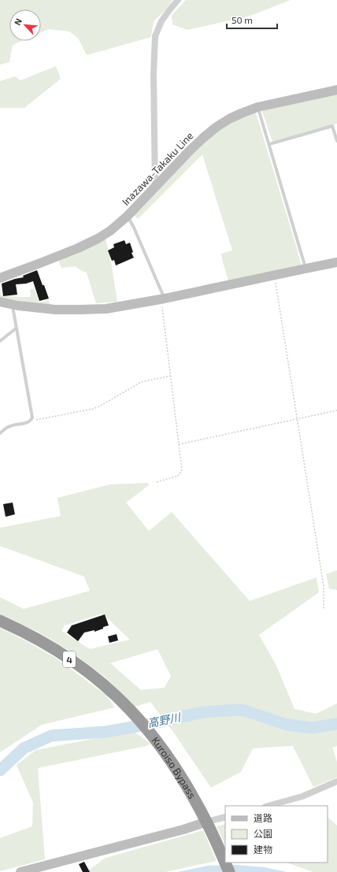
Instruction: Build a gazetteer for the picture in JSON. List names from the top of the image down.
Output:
{
  "streets": {
    "highway": ["4", "Kuroiso Bypass"],
    "street": ["Inazawa-Takaku Line"]
  },
  "water": ["高野川"],
  "legend": ["道路", "公園", "建物"],
  "scale_bar": "50 m",
  "north": "top left"
}
